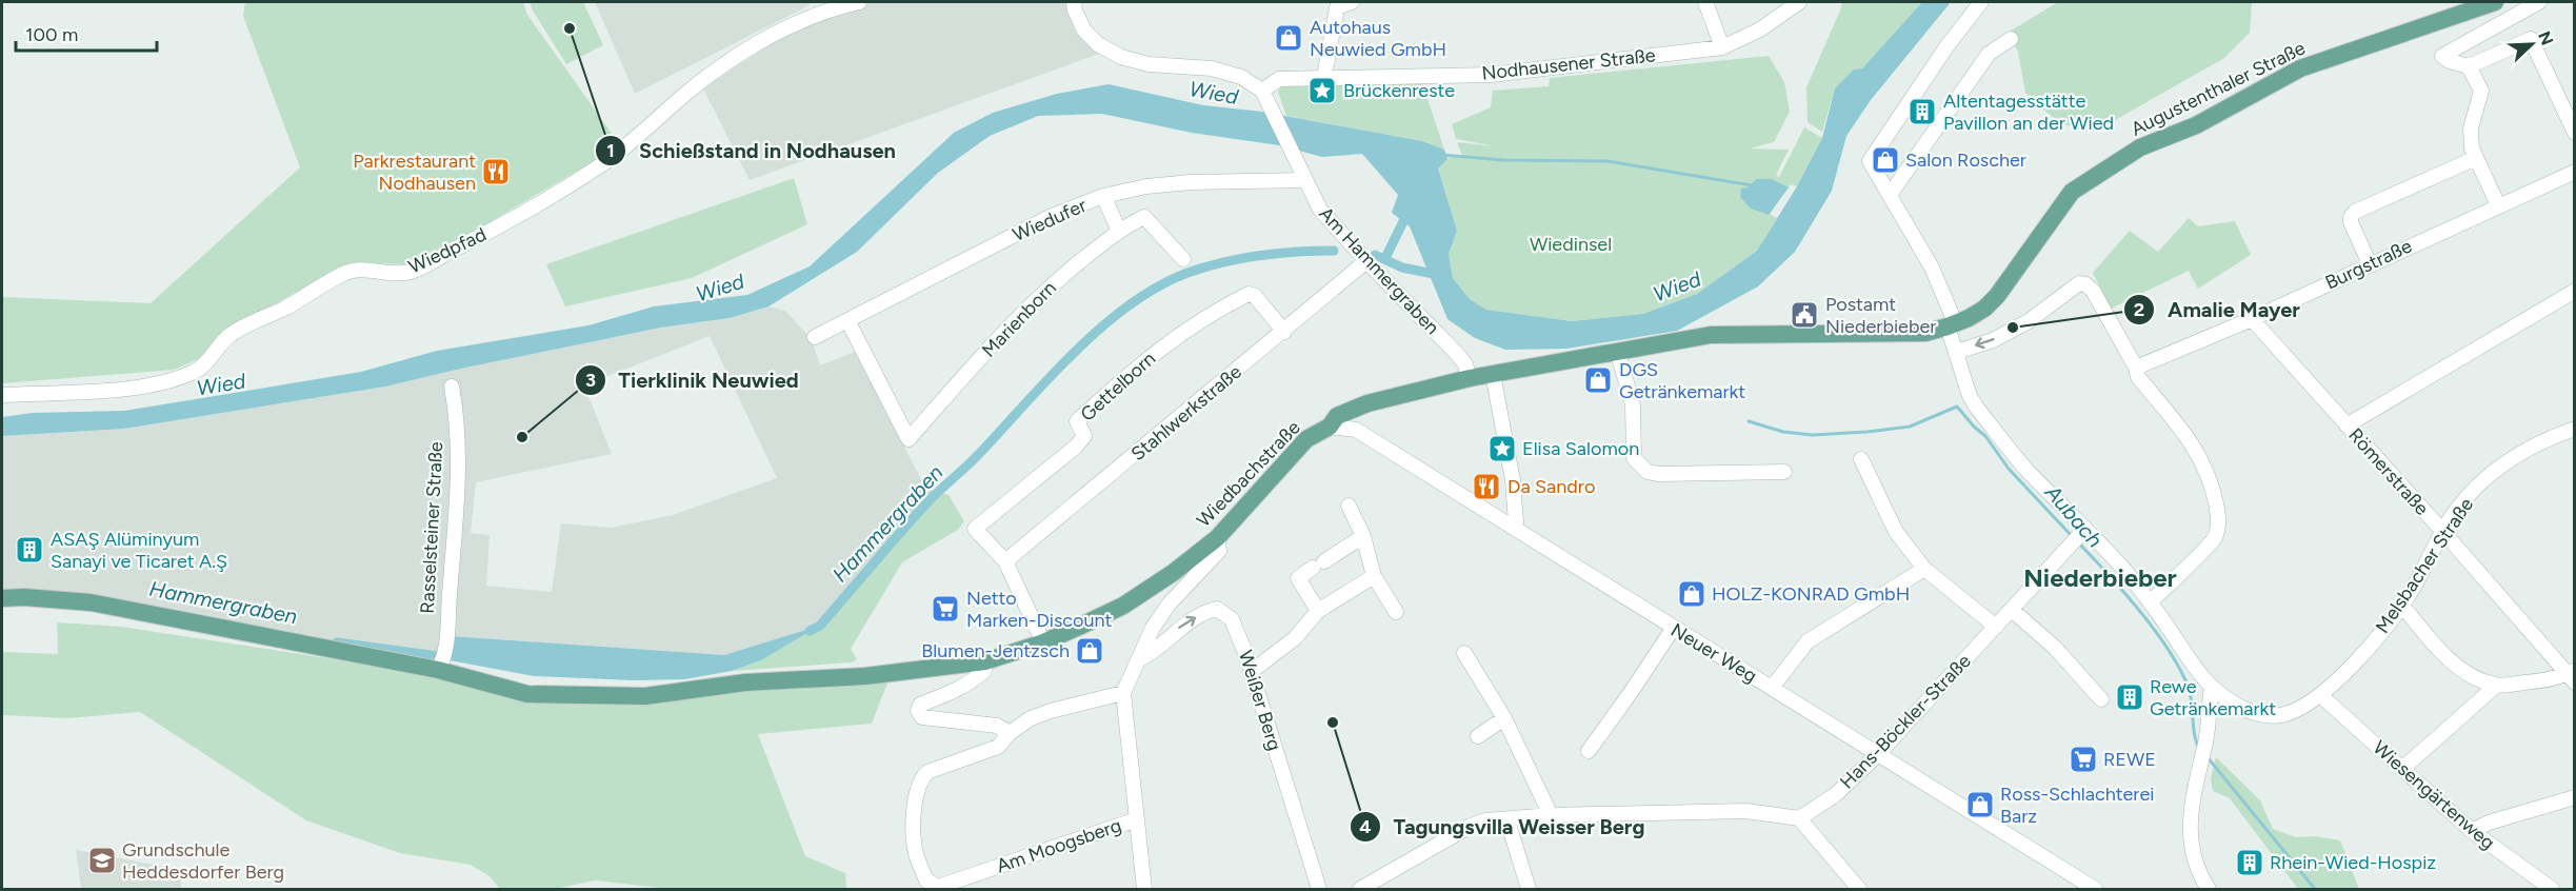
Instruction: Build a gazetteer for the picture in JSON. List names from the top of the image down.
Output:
{
  "streets": {
    "main road": ["Augustenthaler Straße", "Wiedbachstraße"],
    "street": [
      "Nodhausener Straße",
      "Wiedufer",
      "Wiedpfad",
      "Burgstraße",
      "Am Hammergraben",
      "Marienborn",
      "Gettelborn",
      "Stahlwerkstraße",
      "Römerstraße",
      "Rasselsteiner Straße",
      "Melsbacher Straße",
      "Neuer Weg",
      "Weißer Berg",
      "Hans-Böckler-Straße",
      "Wiesengärtenweg",
      "Am Moogsberg"
    ]
  },
  "crossings": [
    ["Nodhausener Straße", "Am Hammergraben"],
    ["Augustenthaler Straße", "Wiedbachstraße"],
    ["Augustenthaler Straße", "Melsbacher Straße"],
    ["Wiedufer", "Am Hammergraben"],
    ["Wiedufer", "Marienborn"],
    ["Burgstraße", "Römerstraße"],
    ["Am Hammergraben", "Stahlwerkstraße"],
    ["Am Hammergraben", "Wiedbachstraße"],
    ["Gettelborn", "Stahlwerkstraße"],
    ["Römerstraße", "Melsbacher Straße"],
    ["Wiedbachstraße", "Rasselsteiner Straße"],
    ["Wiedbachstraße", "Melsbacher Straße"],
    ["Wiedbachstraße", "Neuer Weg"],
    ["Melsbacher Straße", "Hans-Böckler-Straße"],
    ["Melsbacher Straße", "Wiesengärtenweg"],
    ["Neuer Weg", "Hans-Böckler-Straße"]
  ],
  "districts": ["Niederbieber"],
  "water": ["Wied", "Aubach", "Hammergraben"],
  "parks": ["Wiedinsel"],
  "places": {
    "other": [
      "Schießstand in Nodhausen",
      "Amalie Mayer",
      "Tierklinik Neuwied",
      "Tagungsvilla Weisser Berg"
    ],
    "shop": [
      "Autohaus Neuwied GmbH",
      "Salon Roscher",
      "DGS Getränkemarkt",
      "HOLZ-KONRAD GmbH",
      "Blumen-Jentzsch",
      "Ross-Schlachterei Barz"
    ],
    "place": ["Brückenreste", "Elisa Salomon"],
    "building": [
      "Altentagesstätte Pavillon an der Wied",
      "ASAŞ Alüminyum Sanayi ve Ticaret A.Ş",
      "Rewe Getränkemarkt",
      "Rhein-Wied-Hospiz"
    ],
    "restaurant": ["Parkrestaurant Nodhausen", "Da Sandro"],
    "public building": ["Postamt Niederbieber"],
    "supermarket": ["Netto Marken-Discount", "REWE"],
    "school or university": ["Grundschule Heddesdorfer Berg"]
  },
  "scale_bar": "100 m",
  "north": "top right"
}
